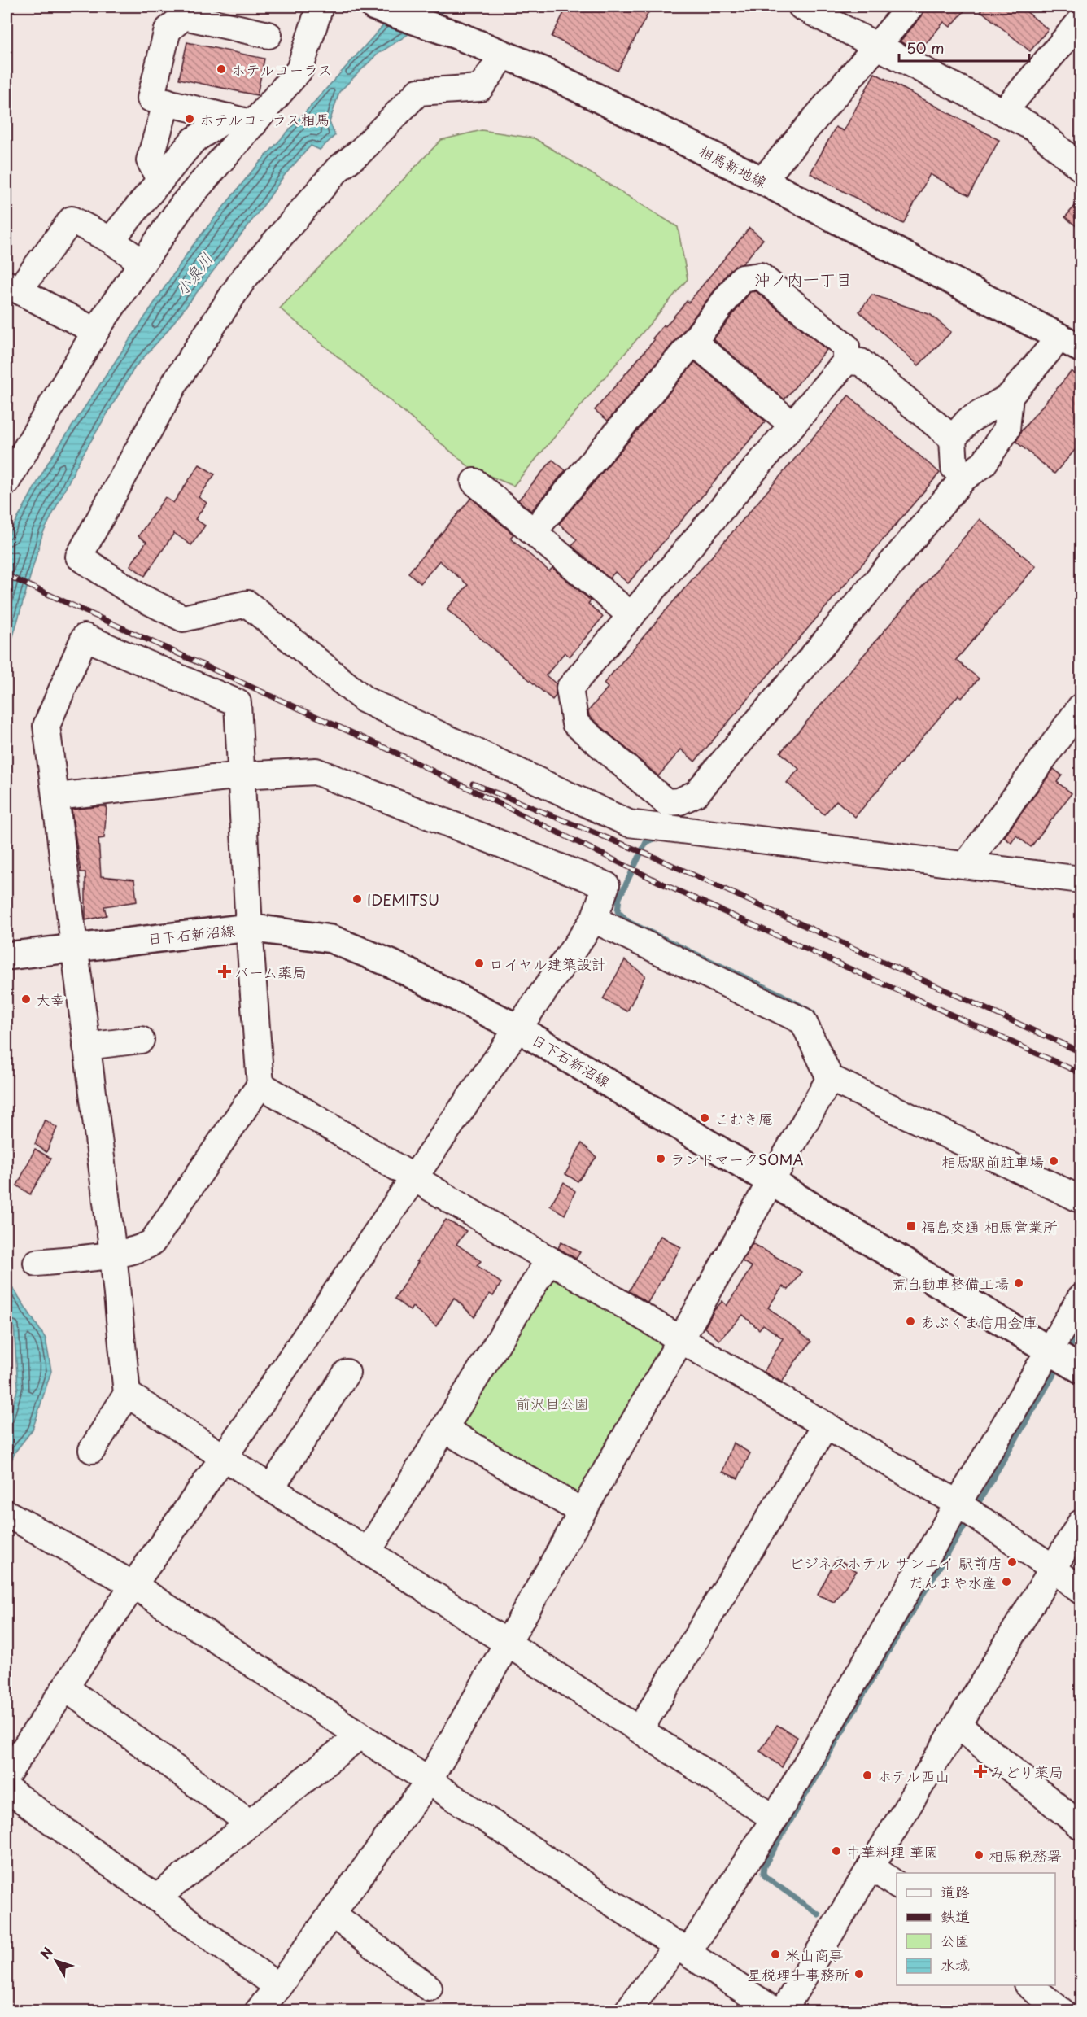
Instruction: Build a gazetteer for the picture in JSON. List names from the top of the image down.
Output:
{
  "streets": {
    "main road": ["相馬新地線", "日下石新沼線"]
  },
  "districts": ["沖ノ内一丁目"],
  "water": ["小泉川"],
  "parks": ["前沢目公園"],
  "places": {
    "other": [
      "ホテルコーラス",
      "ホテルコーラス相馬",
      "IDEMITSU",
      "ロイヤル建築設計",
      "大幸",
      "こむき庵",
      "ランドマークSOMA",
      "相馬駅前駐車場",
      "荒自動車整備工場",
      "あぶくま信用金庫",
      "ビジネスホテル サンエイ 駅前店",
      "だんまや水産",
      "ホテル西山",
      "中華料理 華園",
      "相馬税務署",
      "米山商事",
      "星税理士事務所"
    ],
    "health": ["パーム薬局", "みどり薬局"],
    "transit": ["福島交通 相馬営業所"]
  },
  "legend": [
    "道路",
    "鉄道",
    "公園",
    "水域"
  ],
  "scale_bar": "50 m",
  "north": "top left"
}
